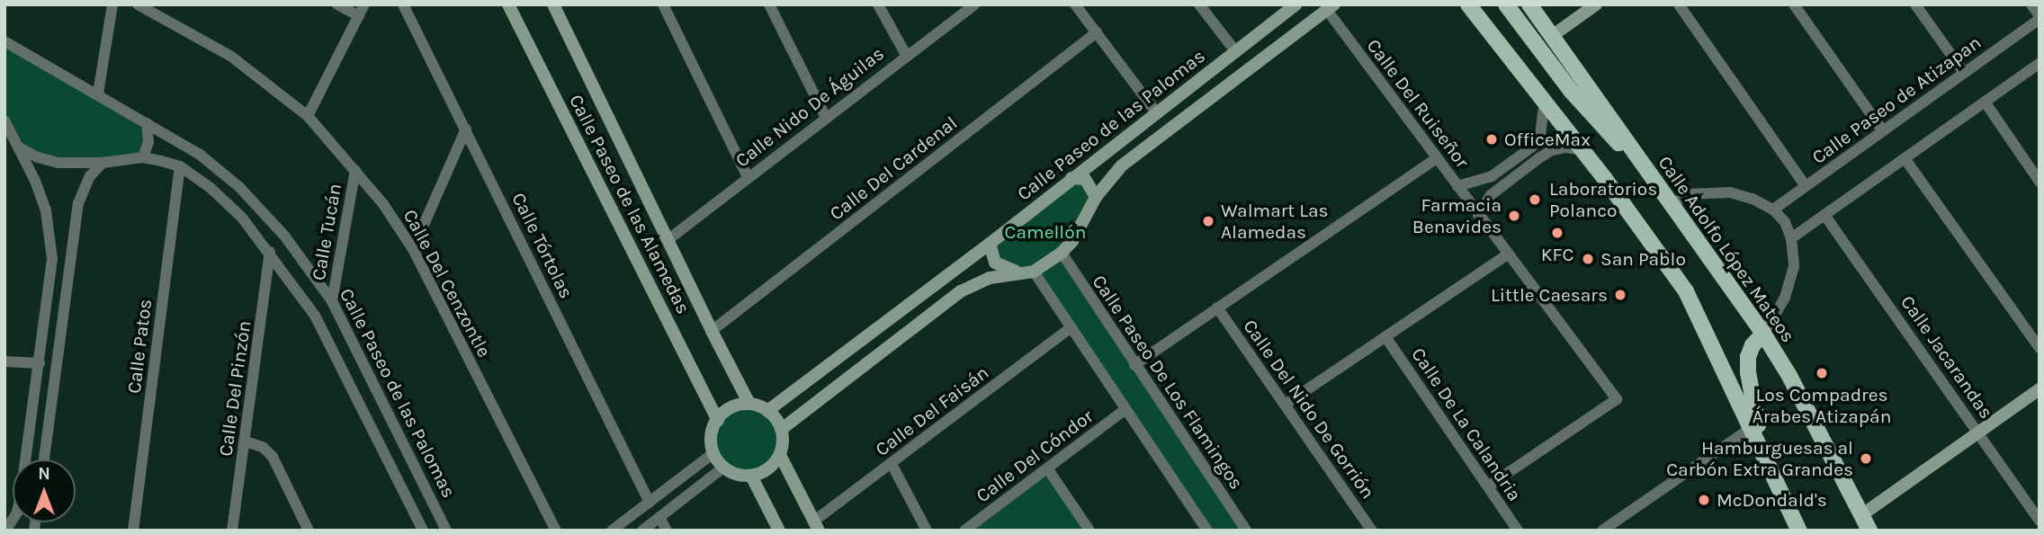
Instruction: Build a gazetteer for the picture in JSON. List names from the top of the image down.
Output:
{
  "streets": {
    "main road": ["Calle Adolfo López Mateos"],
    "street": [
      "Calle Paseo de Atizapan",
      "Calle Del Ruiseñor",
      "Calle Nido De Águilas",
      "Calle Paseo de las Palomas",
      "Calle Del Cardenal",
      "Calle Paseo de las Alamedas",
      "Calle Tucán",
      "Calle Tórtolas",
      "Calle Del Cenzontle",
      "Calle Patos",
      "Calle Jacarandas",
      "Calle Paseo De Los Flamingos",
      "Calle Del Pinzón",
      "Calle Del Nido De Gorrión",
      "Calle Del Faisán",
      "Calle De La Calandria",
      "Calle Del Cóndor"
    ]
  },
  "crossings": [
    ["Calle Del Ruiseñor", "Calle Paseo de las Palomas"],
    ["Calle Del Ruiseñor", "Calle De La Calandria"],
    ["Calle Nido De Águilas", "Calle Paseo de las Alamedas"],
    ["Calle Paseo de las Palomas", "Calle Paseo de las Alamedas"],
    ["Calle Paseo de las Palomas", "Calle Tucán"],
    ["Calle Paseo de las Palomas", "Calle Patos"],
    ["Calle Paseo de las Palomas", "Calle Paseo De Los Flamingos"],
    ["Calle Paseo de las Palomas", "Calle Del Pinzón"],
    ["Calle Del Cardenal", "Calle Paseo de las Alamedas"],
    ["Calle Tucán", "Calle Del Cenzontle"]
  ],
  "parks": ["Camellón"],
  "places": [
    "OfficeMax",
    "Laboratorios Polanco",
    "Farmacia Benavides",
    "Walmart Las Alamedas",
    "KFC",
    "San Pablo",
    "Little Caesars",
    "Los Compadres Árabes Atizapán",
    "Hamburguesas al Carbón Extra Grandes",
    "McDondald's"
  ],
  "north": "top"
}
